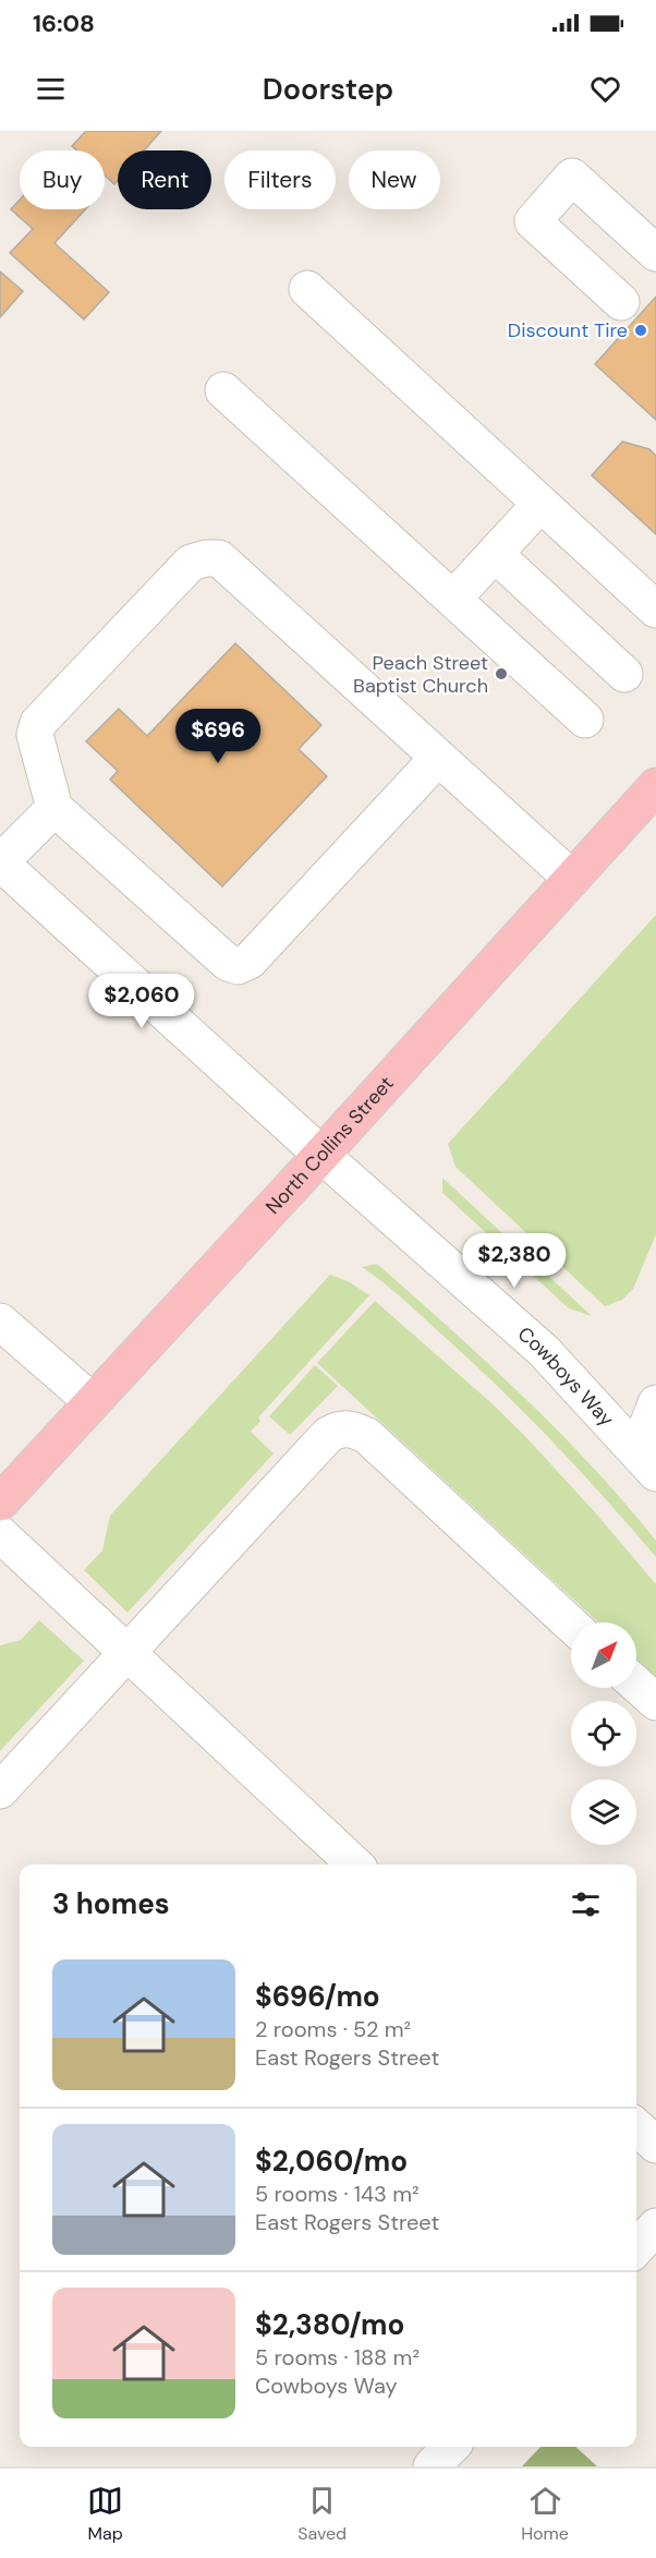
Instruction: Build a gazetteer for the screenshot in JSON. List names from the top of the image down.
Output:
{
  "streets": {
    "main road": ["North Collins Street"],
    "street": ["Cowboys Way"]
  },
  "crossings": [
    ["North Collins Street", "Cowboys Way"]
  ],
  "places": ["Discount Tire", "Peach Street Baptist Church"],
  "north": "top right",
  "page": {
    "status": "16:08",
    "header": "Doorstep",
    "chip": [
      "Buy",
      "Rent",
      "Filters",
      "New"
    ],
    "price": ["$696", "$2,060", "$2,380"],
    "heading": "3 homes",
    "list": [
      {
        "name": "$696/mo",
        "note": "2 rooms · 52 m² · East Rogers Street"
      },
      {
        "name": "$2,060/mo",
        "note": "5 rooms · 143 m² · East Rogers Street"
      },
      {
        "name": "$2,380/mo",
        "note": "5 rooms · 188 m² · Cowboys Way"
      }
    ],
    "tabs": ["Map", "Saved", "Home"]
  }
}
